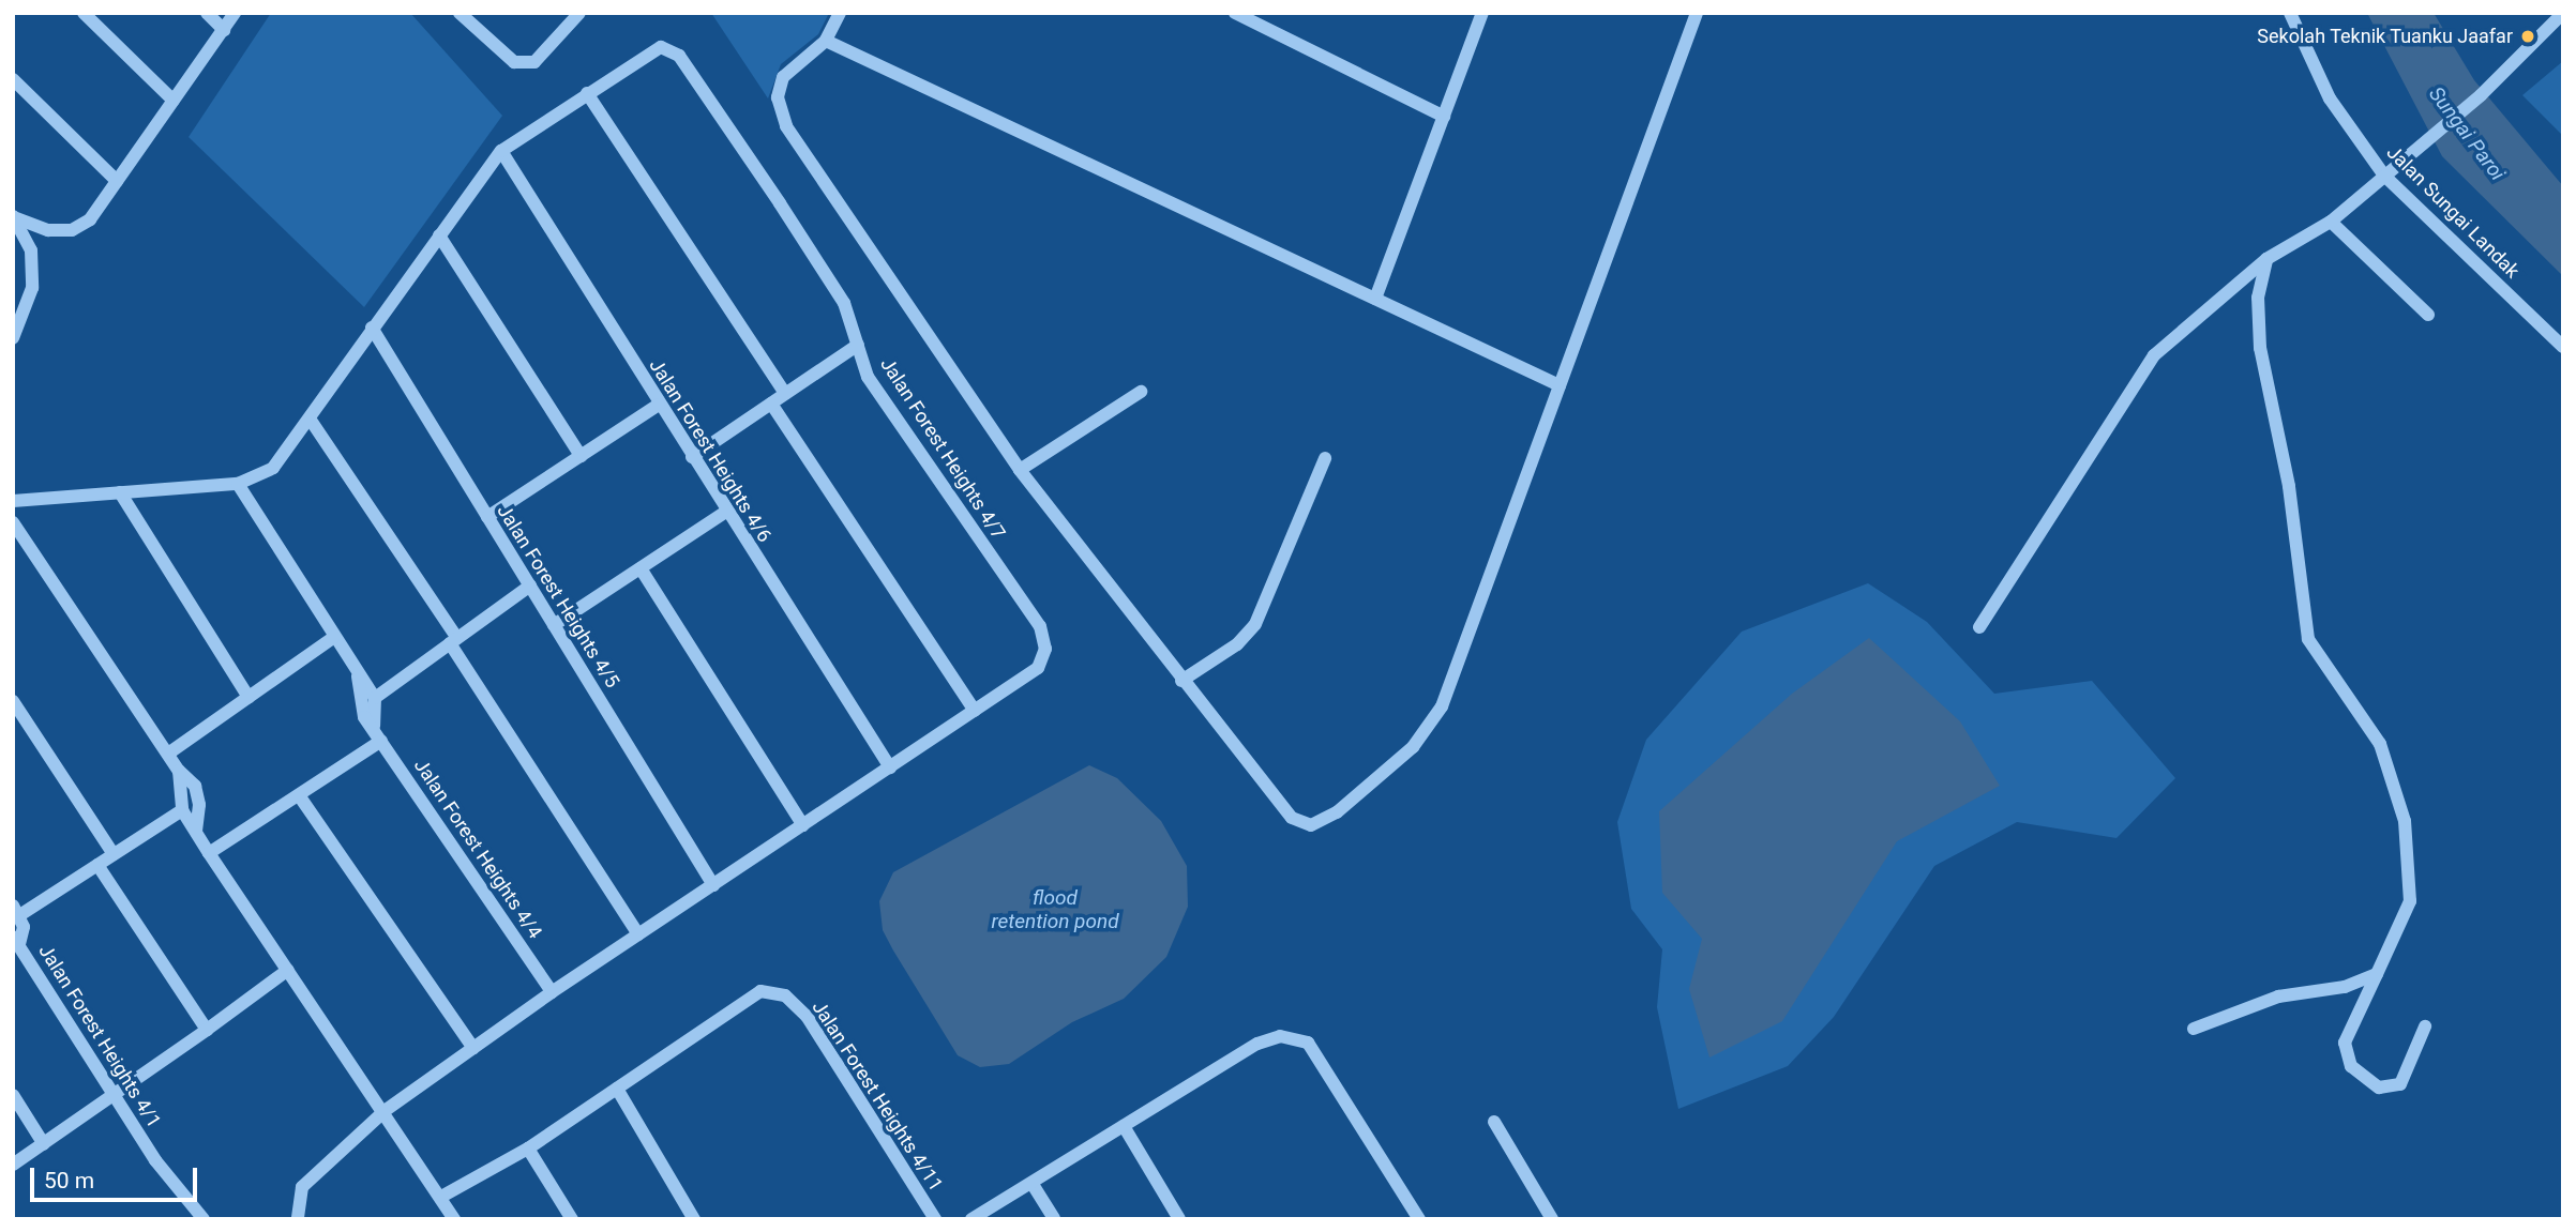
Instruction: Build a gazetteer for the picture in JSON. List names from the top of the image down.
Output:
{
  "streets": {
    "street": [
      "Jalan Sungai Landak",
      "Jalan Forest Heights 4/7",
      "Jalan Forest Heights 4/6",
      "Jalan Forest Heights 4/5",
      "Jalan Forest Heights 4/4",
      "Jalan Forest Heights 4/1",
      "Jalan Forest Heights 4/11"
    ]
  },
  "water": ["Sungai Paroi", "flood retention pond"],
  "places": ["Sekolah Teknik Tuanku Jaafar"],
  "scale_bar": "50 m"
}
